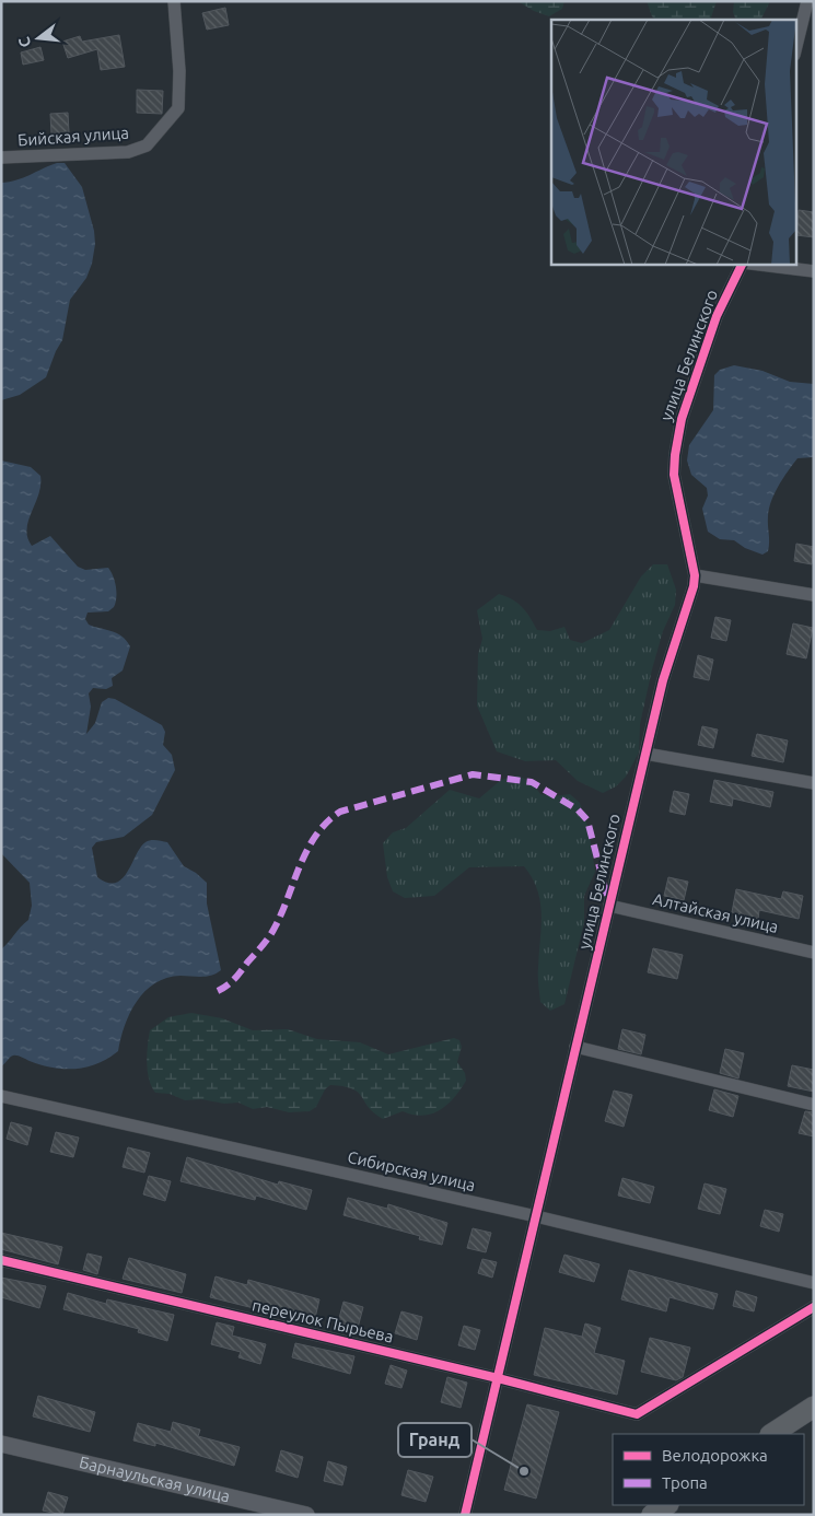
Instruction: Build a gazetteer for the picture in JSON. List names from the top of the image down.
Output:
{
  "streets": {
    "street": [
      "Бийская улица",
      "улица Белинского",
      "Алтайская улица",
      "Сибирская улица",
      "переулок Пырьева",
      "Барнаульская улица"
    ]
  },
  "crossings": [
    ["улица Белинского", "Алтайская улица"],
    ["улица Белинского", "Сибирская улица"],
    ["улица Белинского", "переулок Пырьева"]
  ],
  "places": ["Гранд"],
  "legend": ["Велодорожка", "Тропа"],
  "north": "left"
}
